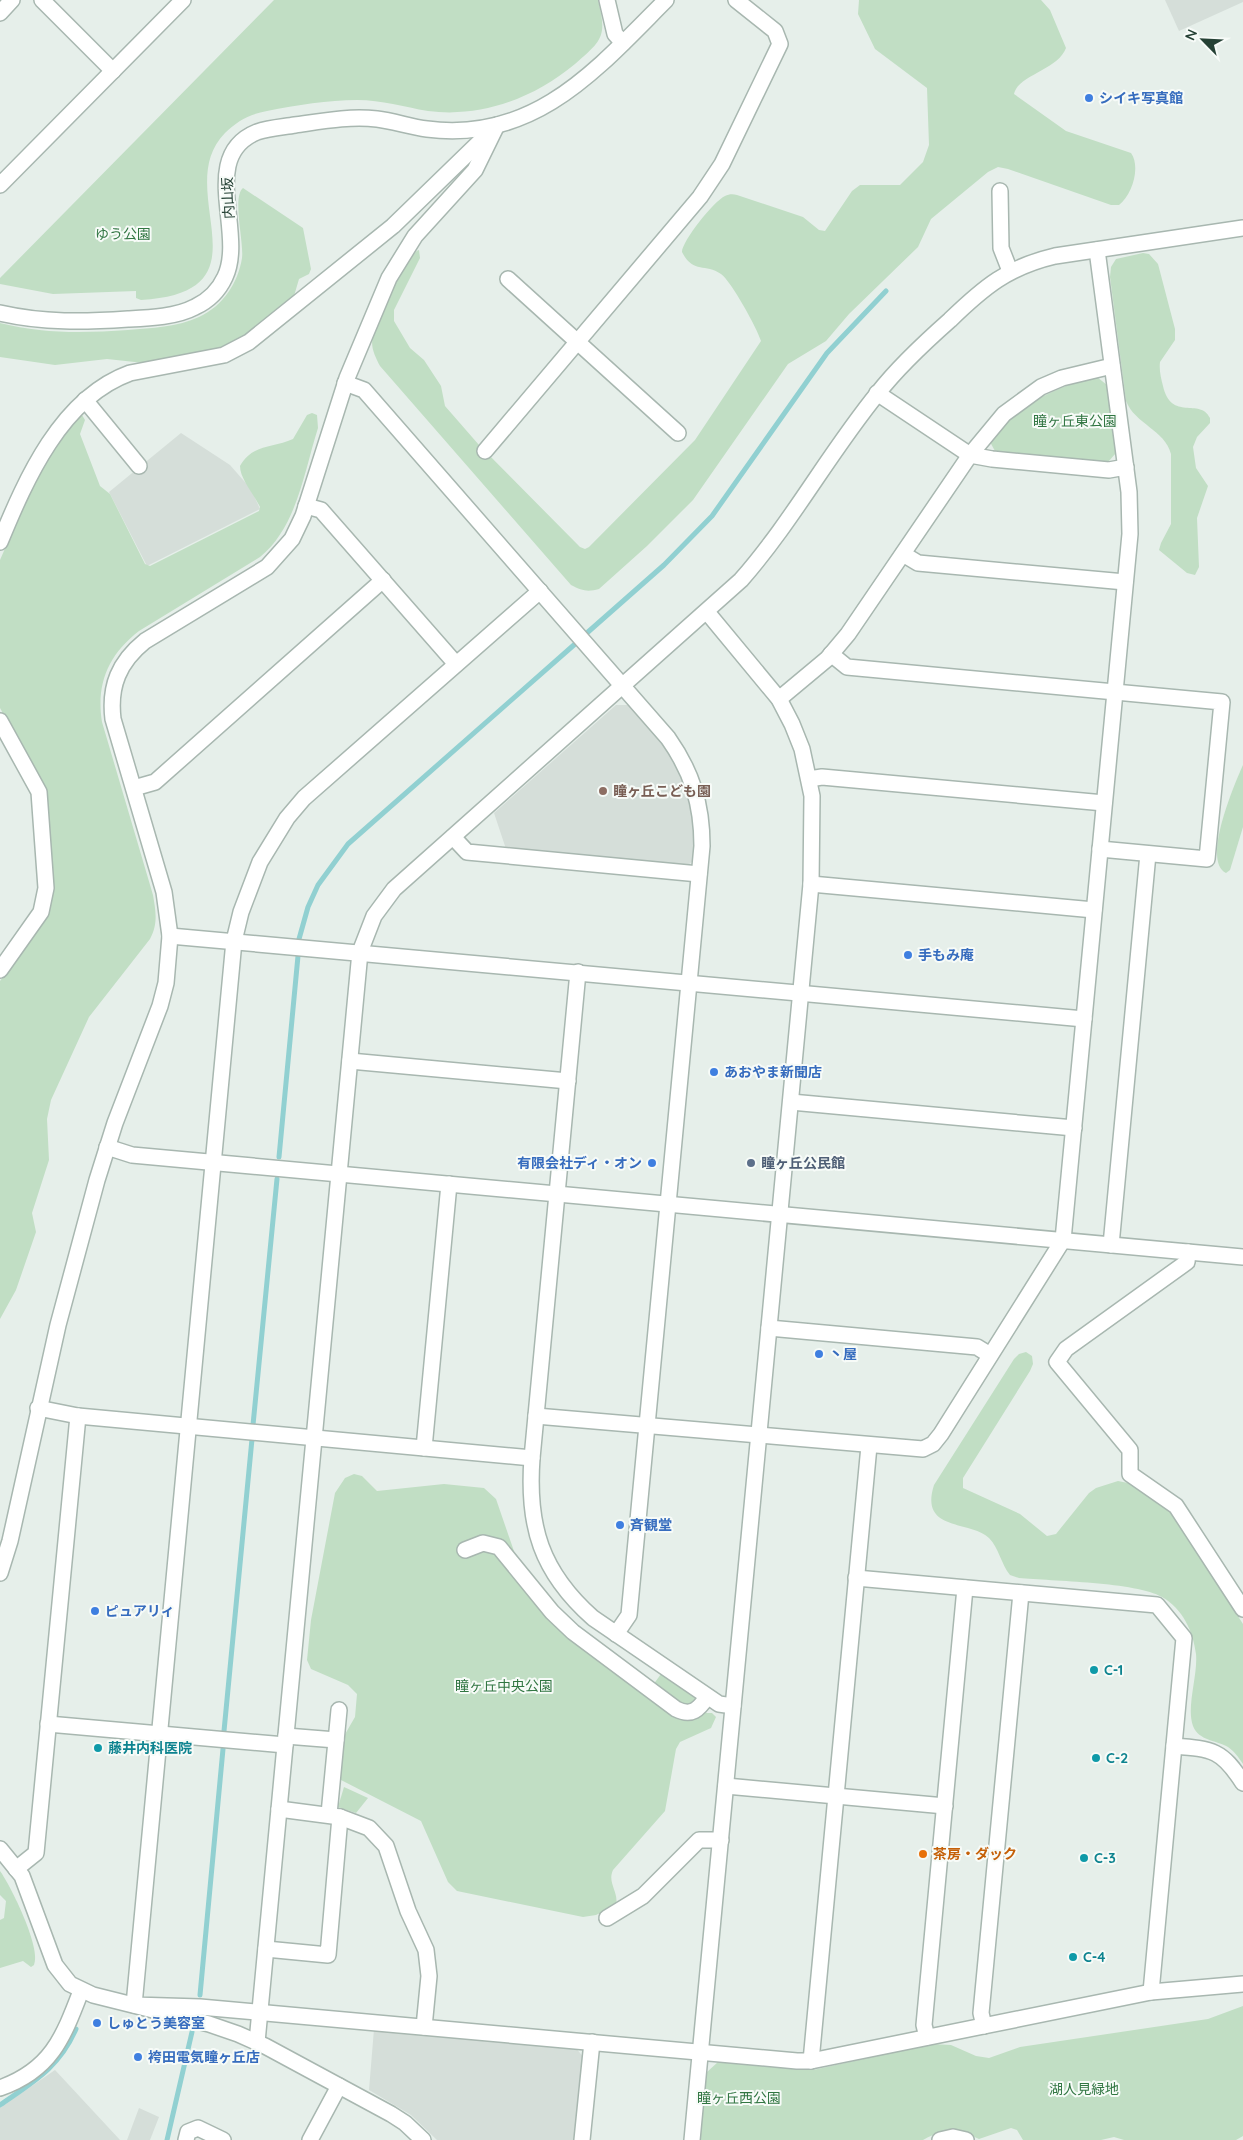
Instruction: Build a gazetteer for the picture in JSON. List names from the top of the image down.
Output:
{
  "streets": {
    "street": ["内山坂"]
  },
  "parks": [
    "ゆう公園",
    "瞳ヶ丘東公園",
    "瞳ヶ丘中央公園",
    "湖人見緑地",
    "瞳ヶ丘西公園"
  ],
  "places": [
    "シイキ写真館",
    "瞳ヶ丘こども園",
    "手もみ庵",
    "あおやま新聞店",
    "有限会社ディ・オン",
    "瞳ヶ丘公民館",
    "丶屋",
    "斉観堂",
    "ピュアリィ",
    "C-1",
    "藤井内科医院",
    "C-2",
    "茶房・ダック",
    "C-3",
    "C-4",
    "しゅとう美容室",
    "袴田電気瞳ヶ丘店"
  ],
  "north": "top left"
}
